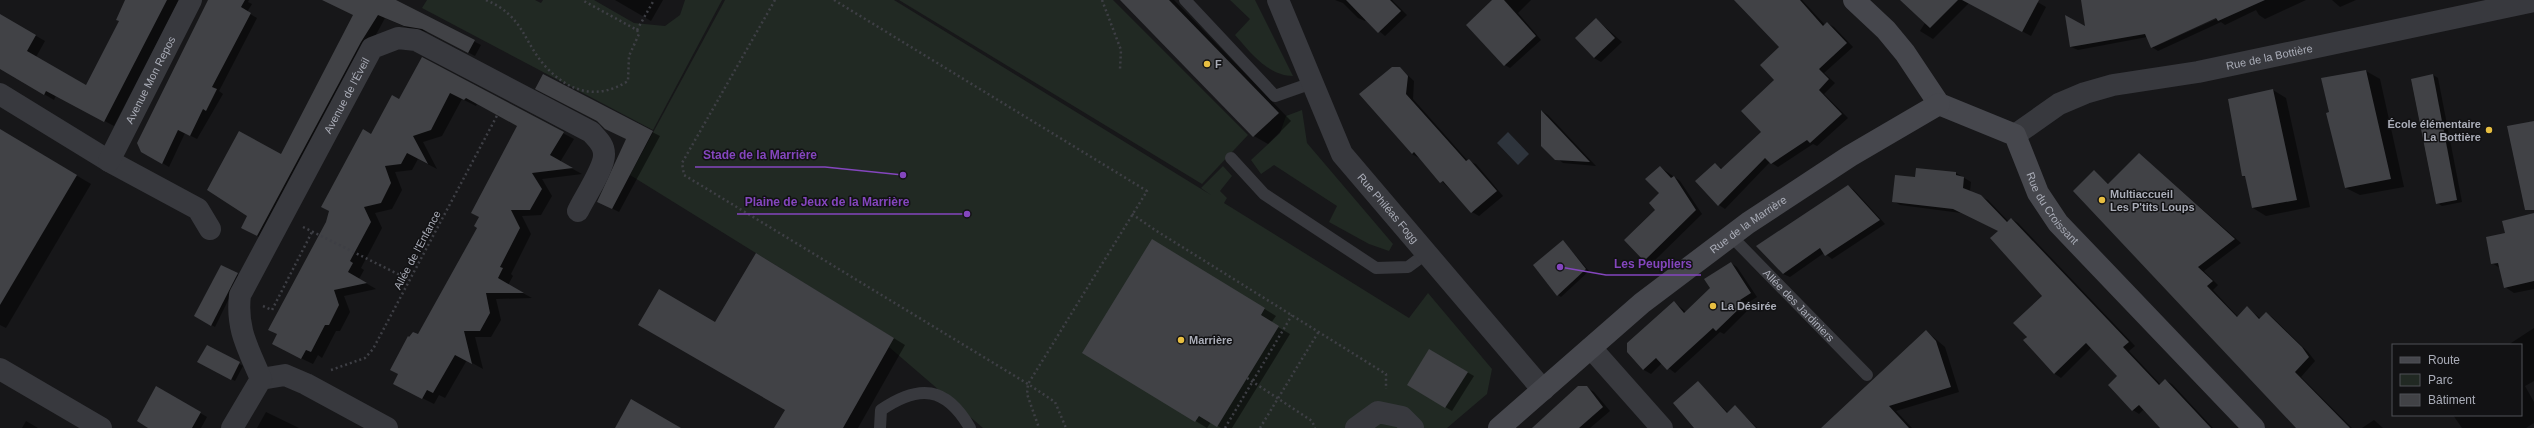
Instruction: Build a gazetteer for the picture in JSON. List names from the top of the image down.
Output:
{
  "streets": {
    "street": [
      "Rue de la Bottière",
      "Avenue Mon Repos",
      "Avenue de l'Éveil",
      "Rue du Croissant",
      "Rue Philéas Fogg",
      "Rue de la Marrière"
    ],
    "lane": ["Allée des Jardiniers"],
    "path": ["Allée de l'Enfance"]
  },
  "crossings": [
    ["Rue de la Bottière", "Rue du Croissant"],
    ["Avenue de l'Éveil", "Allée de l'Enfance"],
    ["Rue Philéas Fogg", "Rue de la Marrière"],
    ["Rue de la Marrière", "Allée des Jardiniers"]
  ],
  "places": [
    "F",
    "École élémentaire La Bottière",
    "Stade de la Marrière",
    "Multiaccueil Les P'tits Loups",
    "Plaine de Jeux de la Marrière",
    "Les Peupliers",
    "La Désirée",
    "Marrière"
  ],
  "legend": ["Route", "Parc", "Bâtiment"]
}
